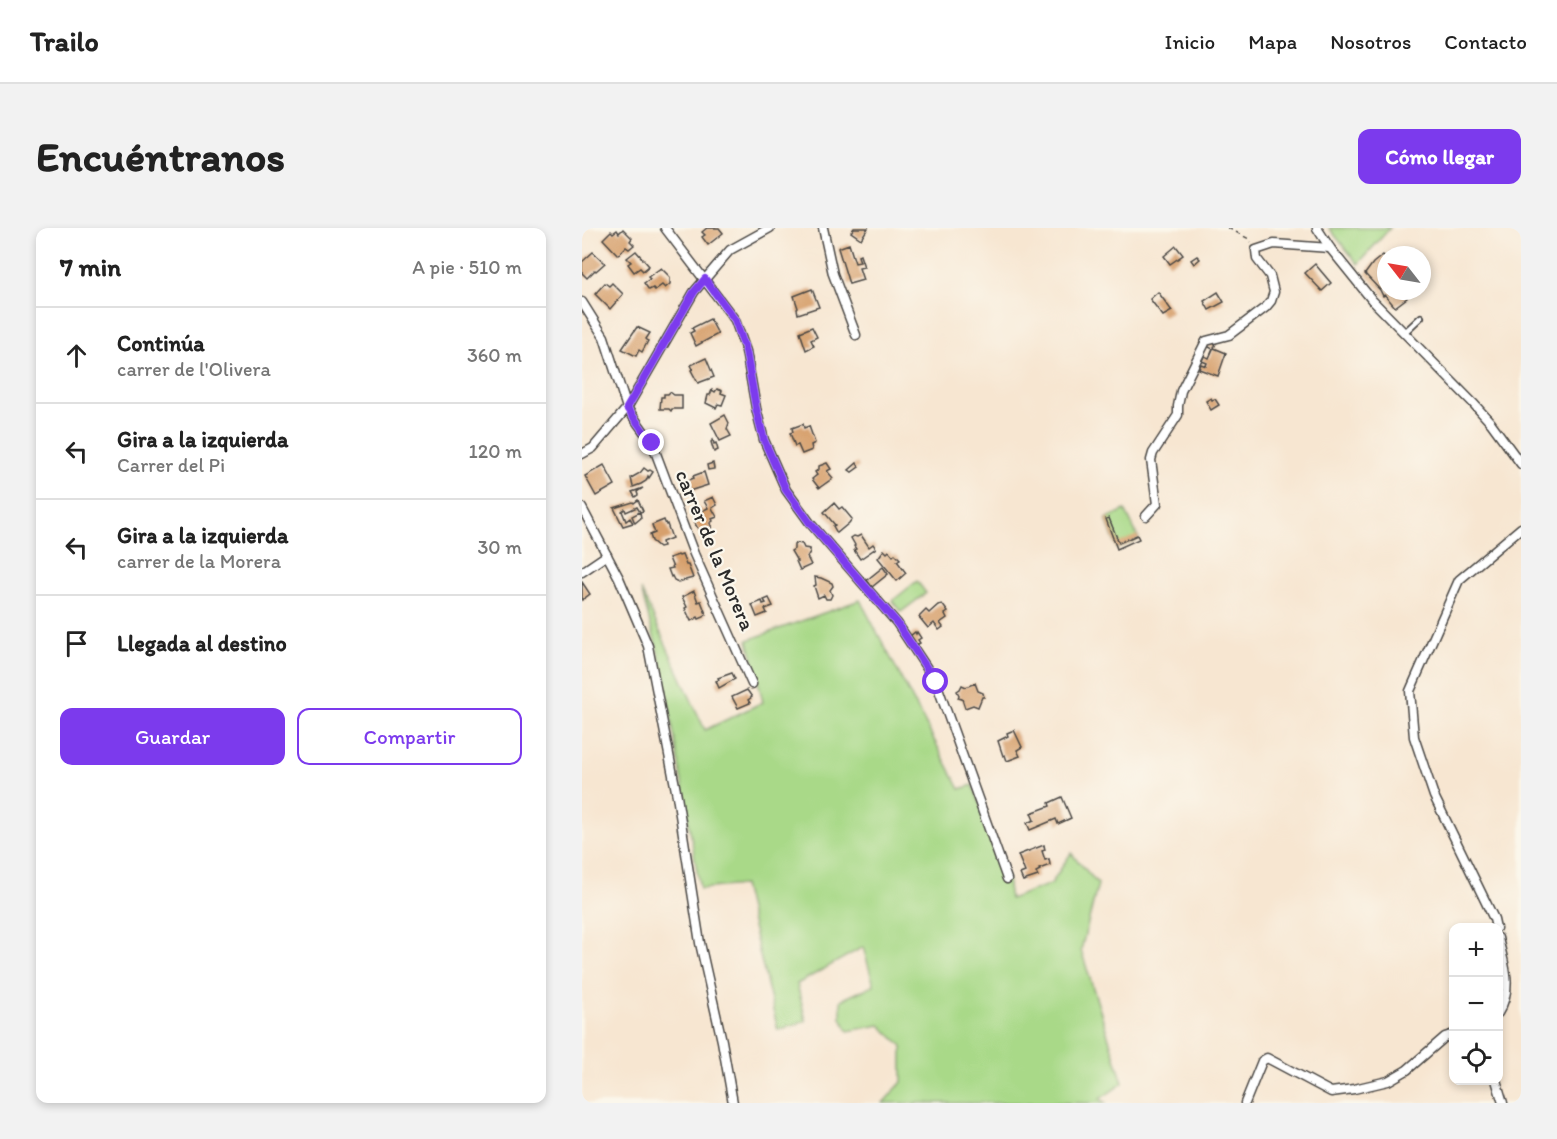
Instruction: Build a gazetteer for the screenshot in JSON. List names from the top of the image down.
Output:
{
  "streets": {
    "street": ["carrer de la Morera"]
  },
  "north": "top left",
  "page": {
    "header": "Trailo",
    "nav": [
      "Inicio",
      "Mapa",
      "Nosotros",
      "Contacto"
    ],
    "buttons": [
      "Cómo llegar",
      ["Guardar", "Compartir"]
    ],
    "title": "Encuéntranos",
    "heading": ["7 min", "A pie · 510 m"],
    "list": [
      ["Continúa", "carrer de l'Olivera", "360 m"],
      ["Gira a la izquierda", "Carrer del Pi", "120 m"],
      ["Gira a la izquierda", "carrer de la Morera", "30 m"],
      "Llegada al destino"
    ],
    "map_buttons": ["+", "−"]
  }
}
